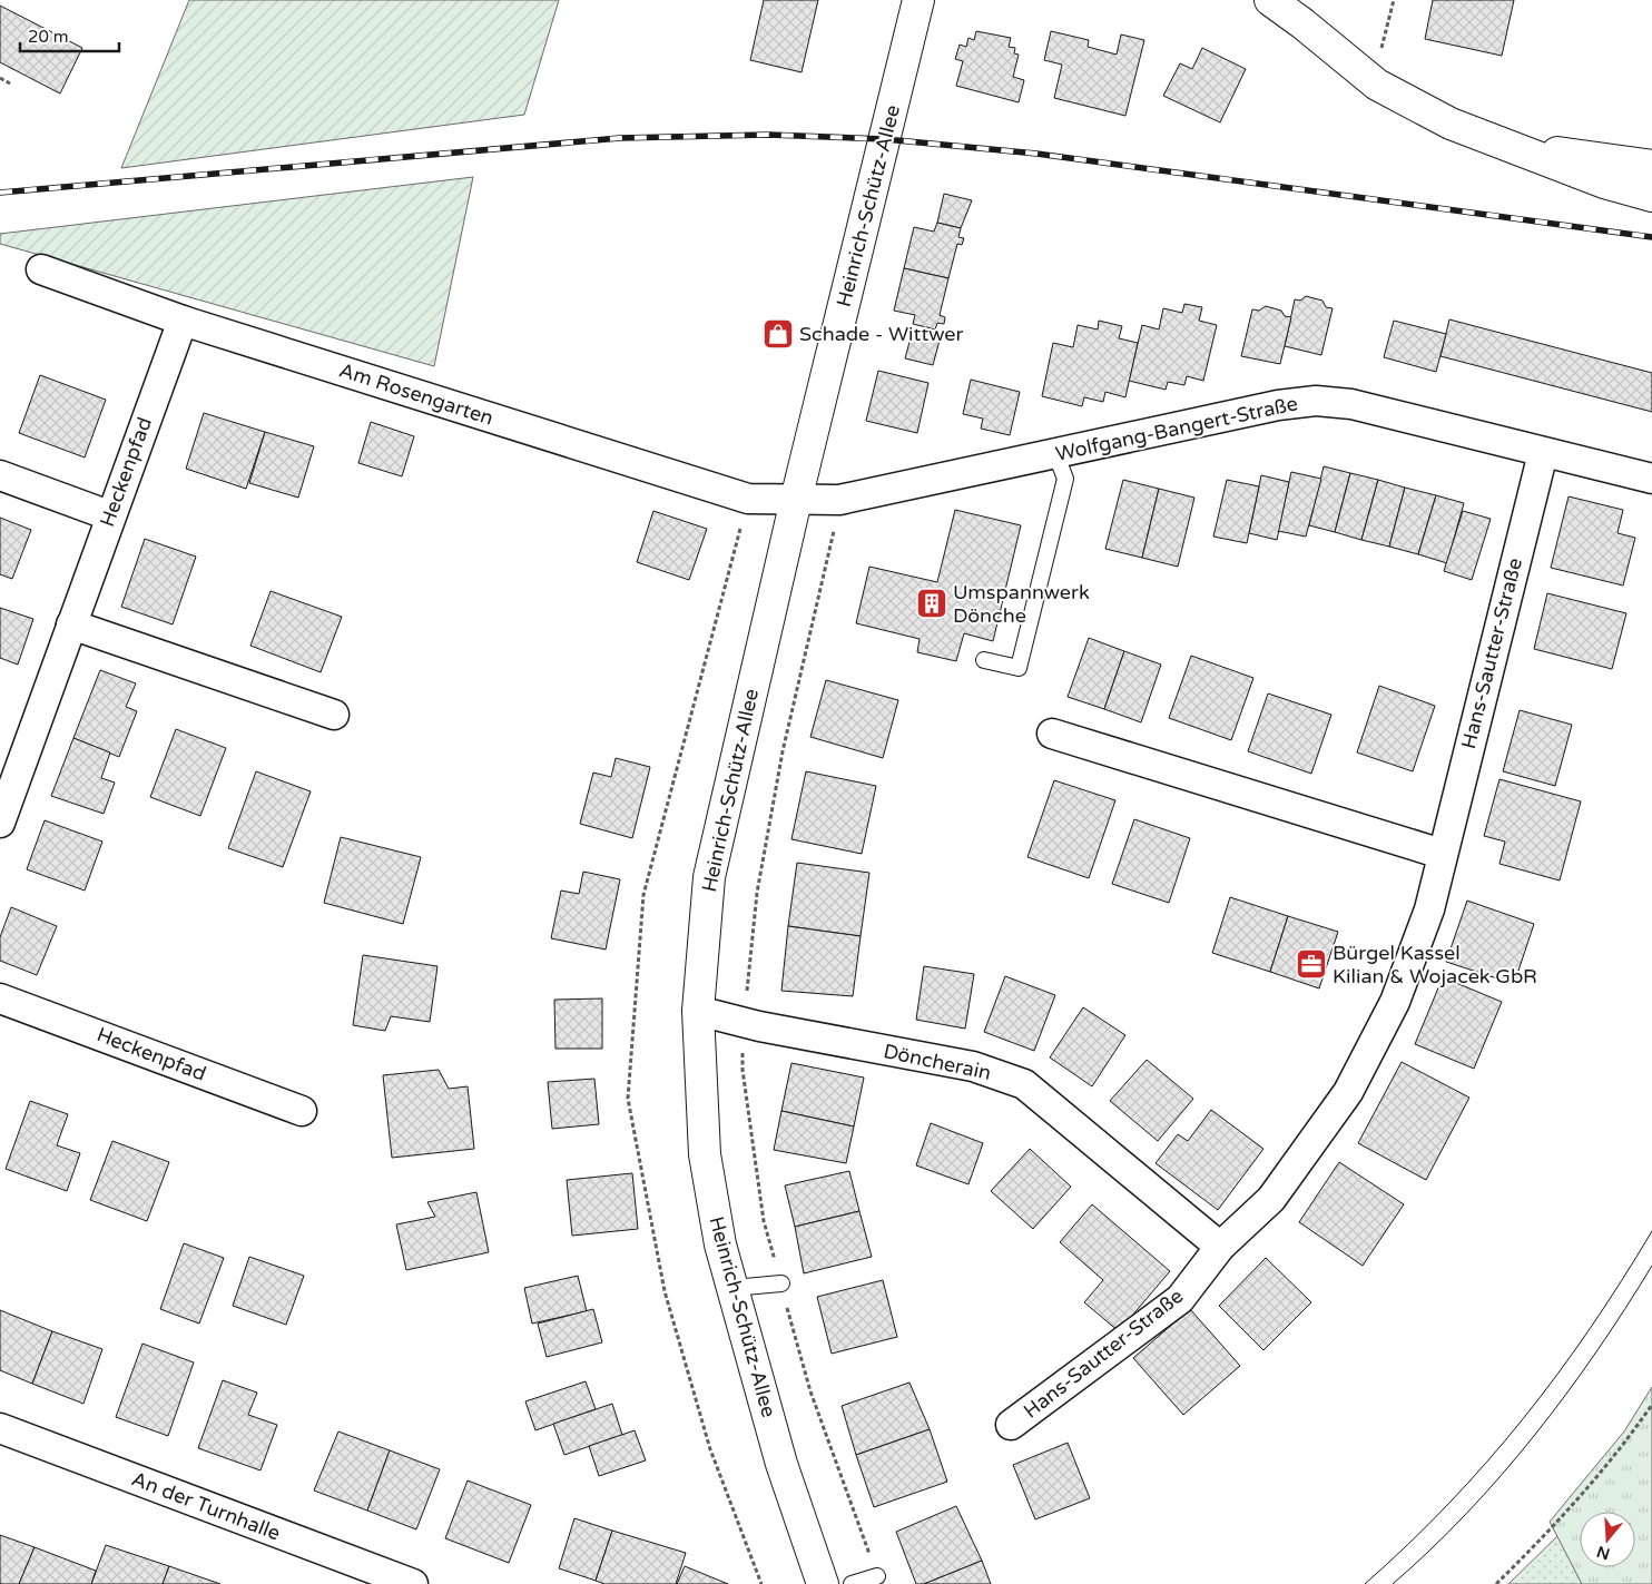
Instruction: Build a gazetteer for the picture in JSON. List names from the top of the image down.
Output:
{
  "streets": {
    "main road": ["Heinrich-Schütz-Allee"],
    "street": [
      "Am Rosengarten",
      "Wolfgang-Bangert-Straße",
      "Heckenpfad",
      "Hans-Sautter-Straße",
      "Döncherain",
      "An der Turnhalle"
    ]
  },
  "crossings": [
    ["Heinrich-Schütz-Allee", "Am Rosengarten"],
    ["Heinrich-Schütz-Allee", "Wolfgang-Bangert-Straße"],
    ["Heinrich-Schütz-Allee", "Döncherain"],
    ["Am Rosengarten", "Wolfgang-Bangert-Straße"],
    ["Am Rosengarten", "Heckenpfad"],
    ["Wolfgang-Bangert-Straße", "Hans-Sautter-Straße"],
    ["Hans-Sautter-Straße", "Döncherain"]
  ],
  "places": {
    "shop": ["Schade - Wittwer"],
    "building": ["Umspannwerk Dönche"],
    "office": ["Bürgel Kassel Kilian & Wojacek GbR"]
  },
  "scale_bar": "20 m",
  "north": "bottom"
}
